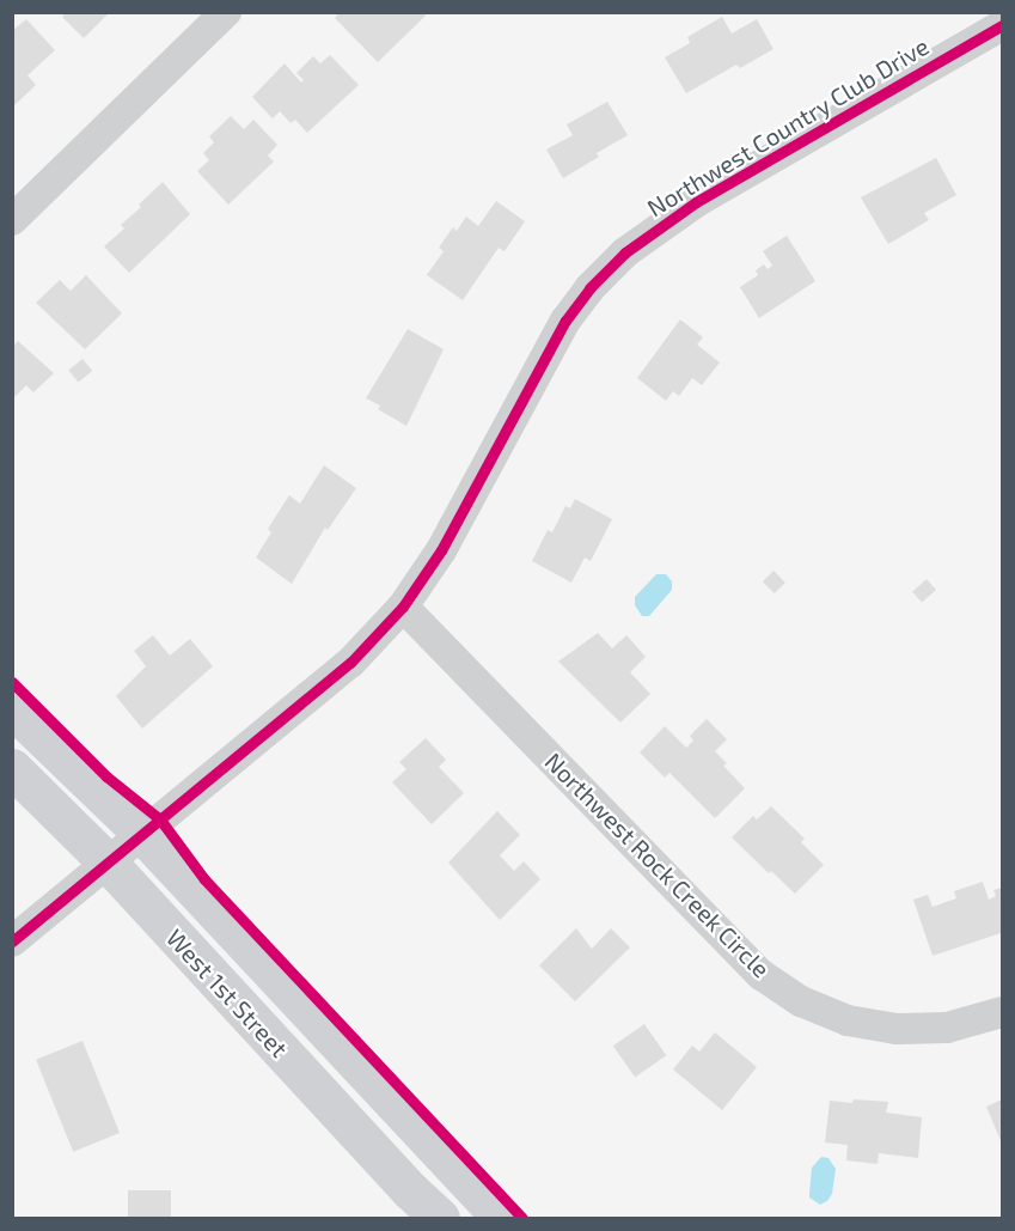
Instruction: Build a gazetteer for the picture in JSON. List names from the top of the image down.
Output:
{
  "streets": {
    "main road": ["West 1st Street"],
    "street": ["Northwest Country Club Drive", "Northwest Rock Creek Circle"]
  },
  "crossings": [
    ["Northwest Country Club Drive", "Northwest Rock Creek Circle"],
    ["Northwest Country Club Drive", "West 1st Street"]
  ]
}
